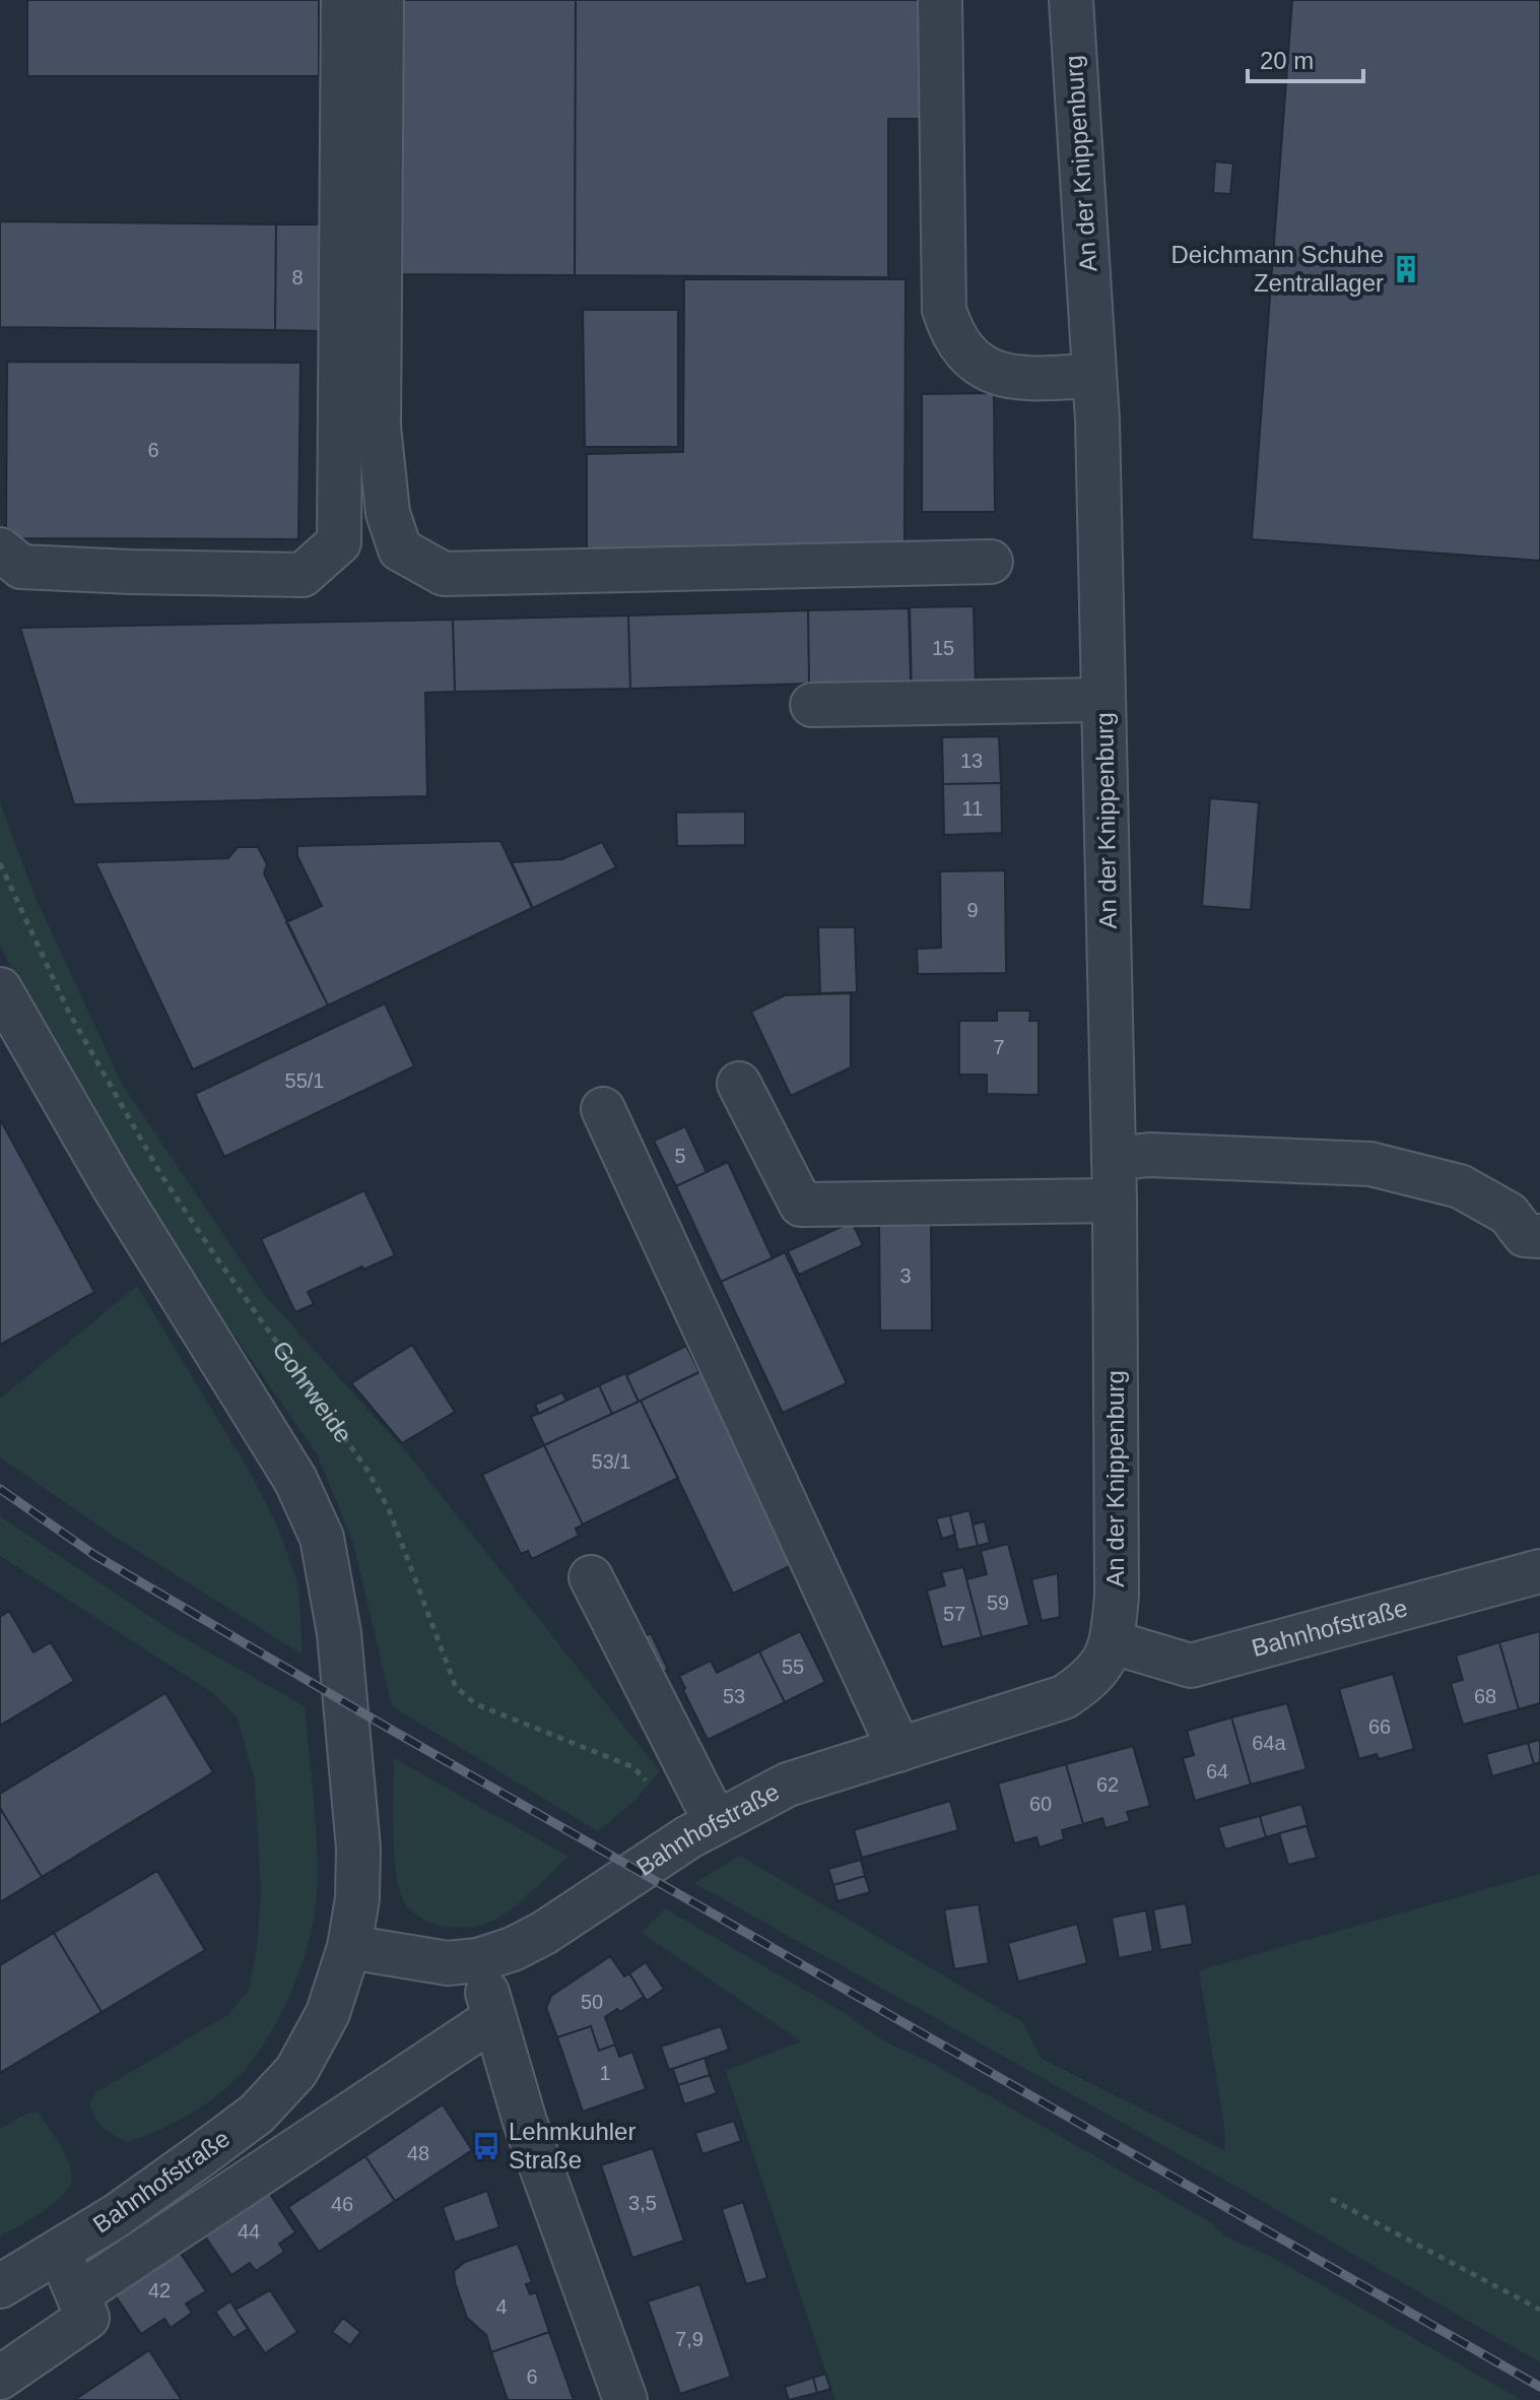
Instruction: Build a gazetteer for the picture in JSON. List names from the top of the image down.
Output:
{
  "streets": {
    "street": ["An der Knippenburg", "Bahnhofstraße"],
    "path": ["Gohrweide"]
  },
  "crossings": [
    ["An der Knippenburg", "Bahnhofstraße"]
  ],
  "places": {
    "building": ["Deichmann Schuhe Zentrallager"],
    "bus stop": ["Lehmkuhler Straße"]
  },
  "house_numbers": [
    "8",
    "6",
    "15",
    "13",
    "11",
    "9",
    "7",
    "55/1",
    "5",
    "3",
    "53/1",
    "59",
    "57",
    "55",
    "53",
    "68",
    "66",
    "64a",
    "64",
    "62",
    "60",
    "50",
    "1",
    "48",
    "3,5",
    "46",
    "44",
    "42",
    "4",
    "7,9",
    "6"
  ],
  "scale_bar": "20 m"
}
